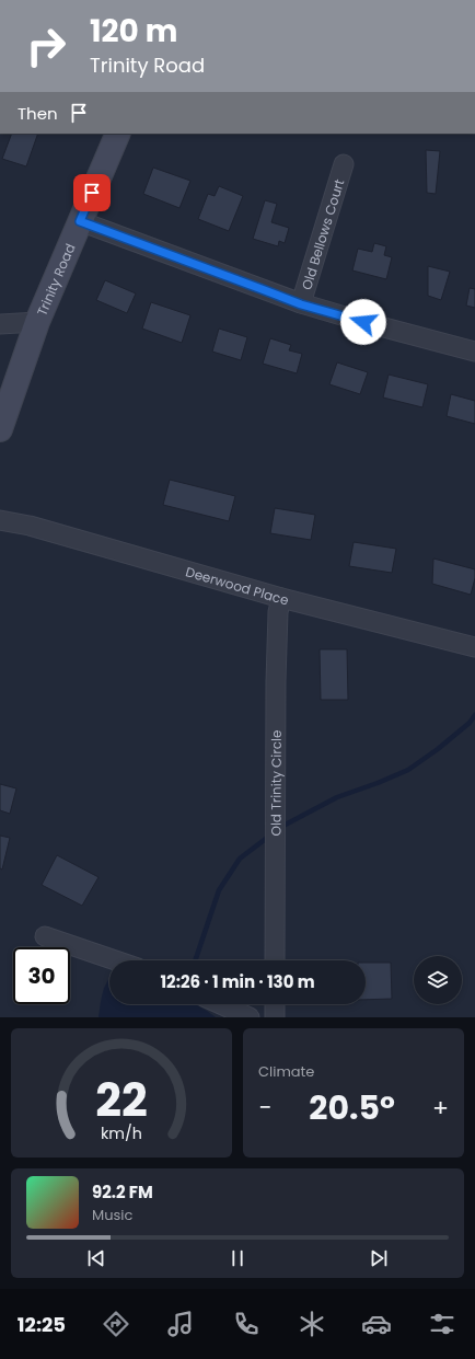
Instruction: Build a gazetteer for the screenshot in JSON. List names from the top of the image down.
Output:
{
  "streets": {
    "main road": ["Trinity Road"],
    "street": ["Old Bellows Court", "Deerwood Place", "Old Trinity Circle"]
  },
  "crossings": [
    ["Deerwood Place", "Old Trinity Circle"]
  ],
  "page": {
    "turn": ["120 m", "Trinity Road"],
    "then": "Then",
    "limit": "30",
    "trip": "12:26 · 1 min · 130 m",
    "tile": "Climate",
    "heat": ["−", "20.5°", "+"],
    "song": ["92.2 FM", "Music"],
    "tabs": "12:25",
    "gauge": ["22", "km/h"]
  }
}
